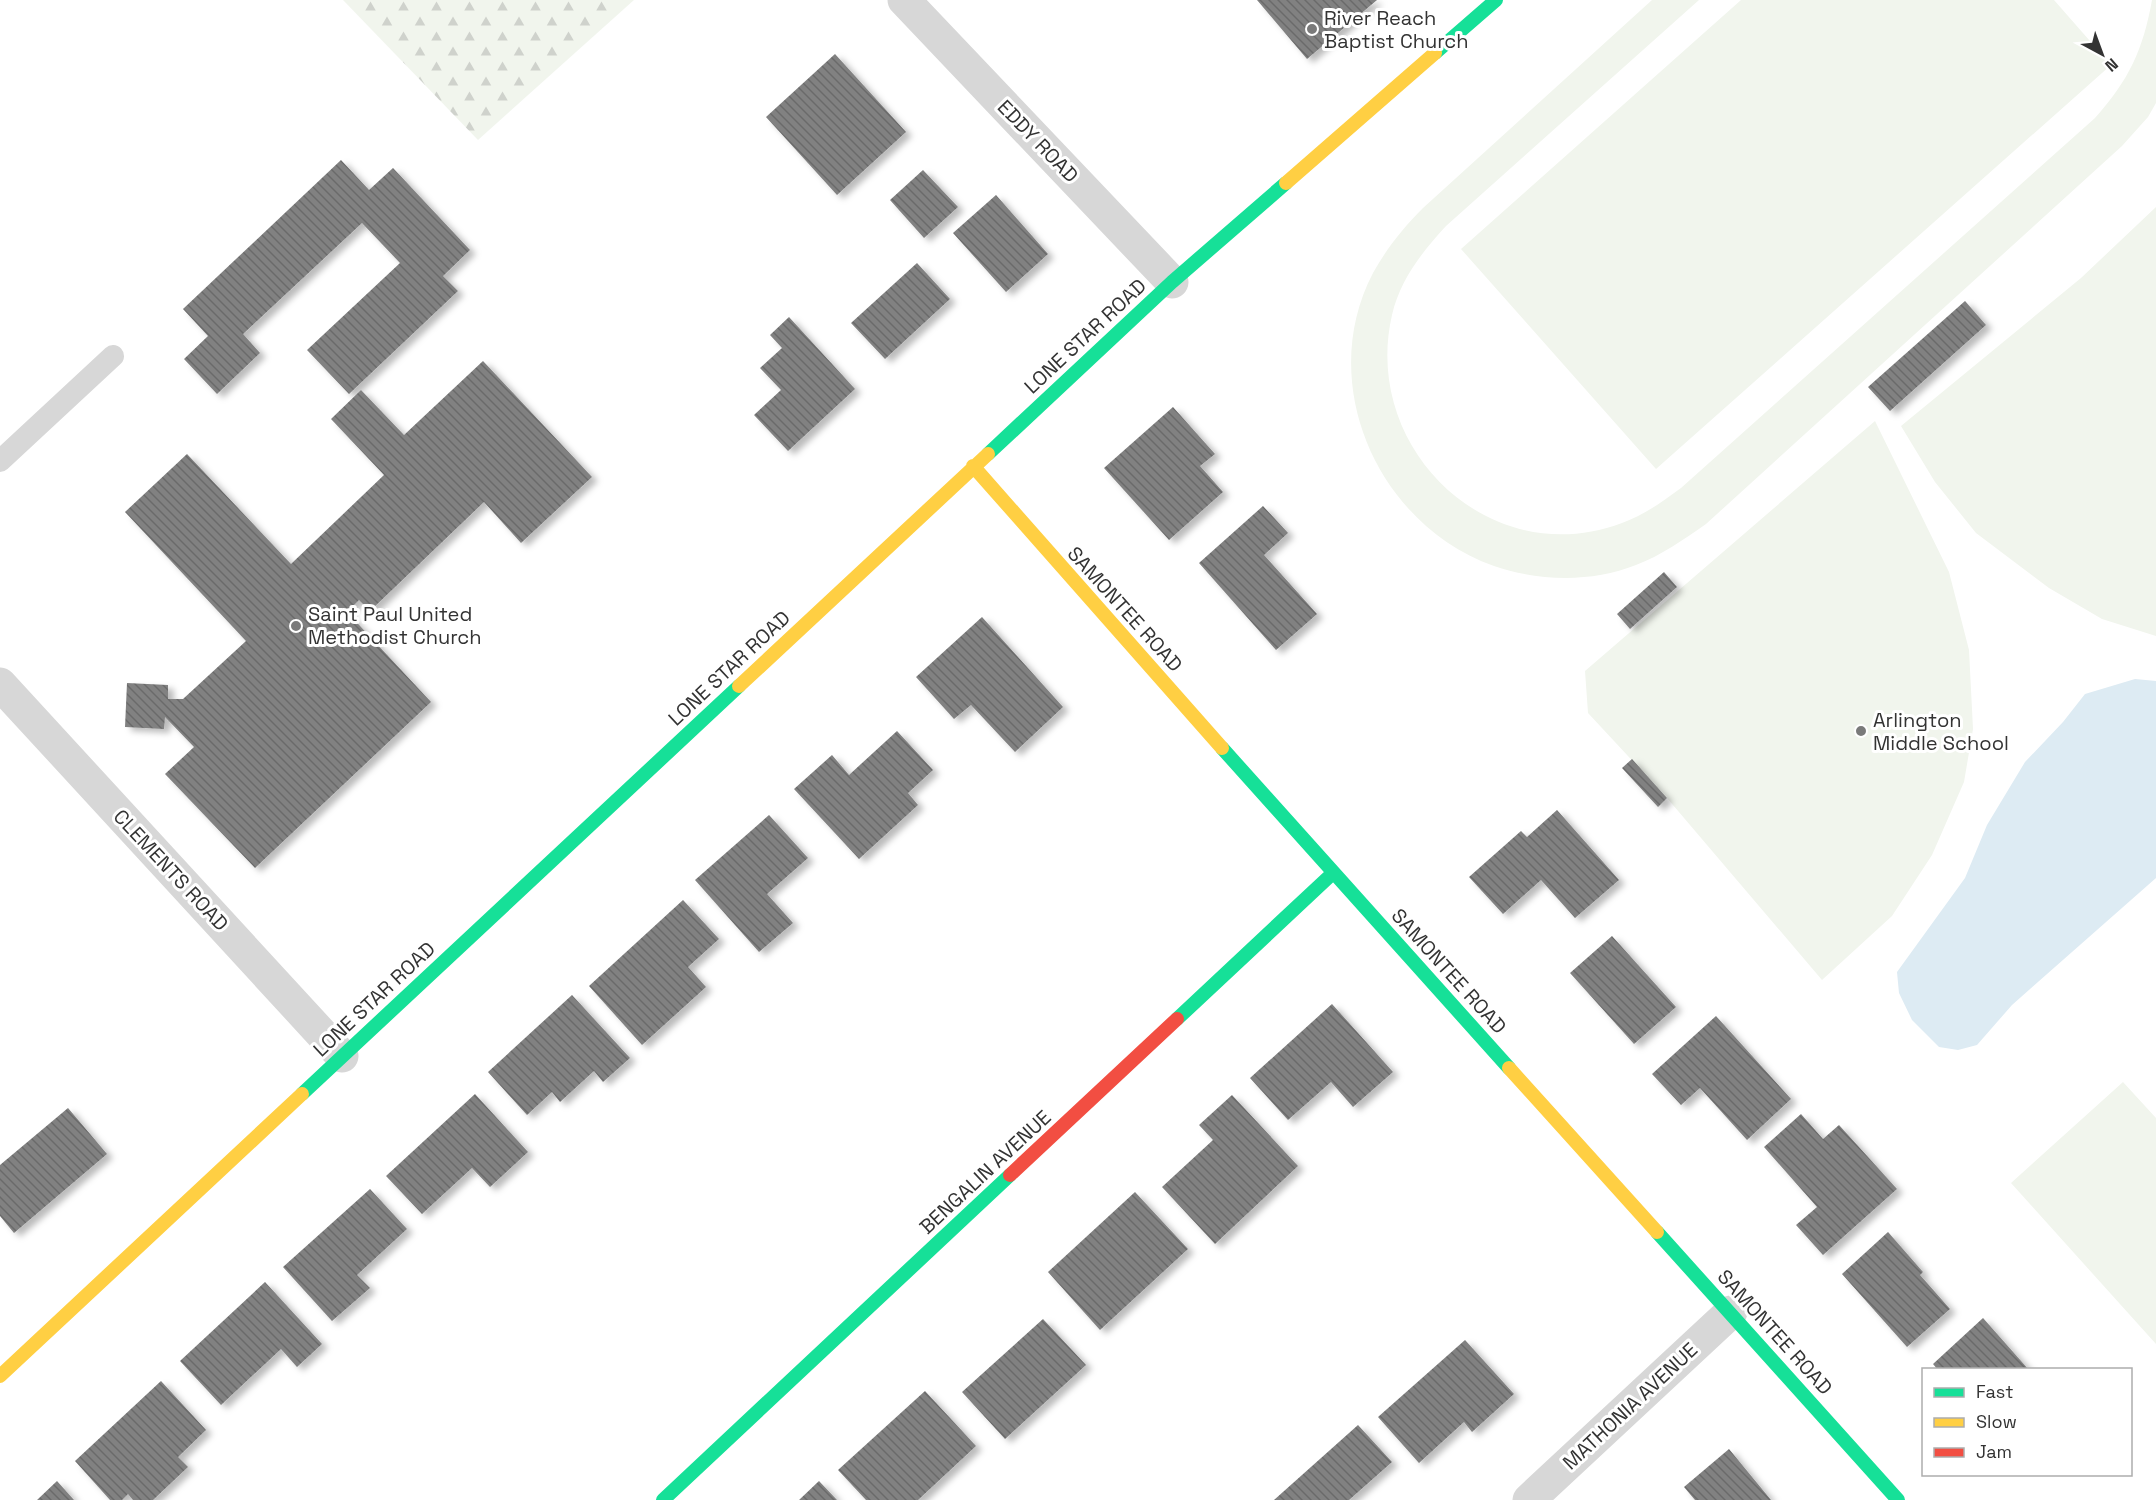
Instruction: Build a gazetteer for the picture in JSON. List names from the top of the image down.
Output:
{
  "streets": {
    "street": [
      "EDDY ROAD",
      "LONE STAR ROAD",
      "SAMONTEE ROAD",
      "CLEMENTS ROAD",
      "BENGALIN AVENUE",
      "MATHONIA AVENUE"
    ]
  },
  "crossings": [
    ["EDDY ROAD", "LONE STAR ROAD"],
    ["LONE STAR ROAD", "SAMONTEE ROAD"],
    ["LONE STAR ROAD", "CLEMENTS ROAD"],
    ["SAMONTEE ROAD", "BENGALIN AVENUE"],
    ["SAMONTEE ROAD", "MATHONIA AVENUE"]
  ],
  "places": ["River Reach Baptist Church", "Saint Paul United Methodist Church", "Arlington Middle School"],
  "legend": ["Fast", "Slow", "Jam"],
  "north": "bottom right"
}
